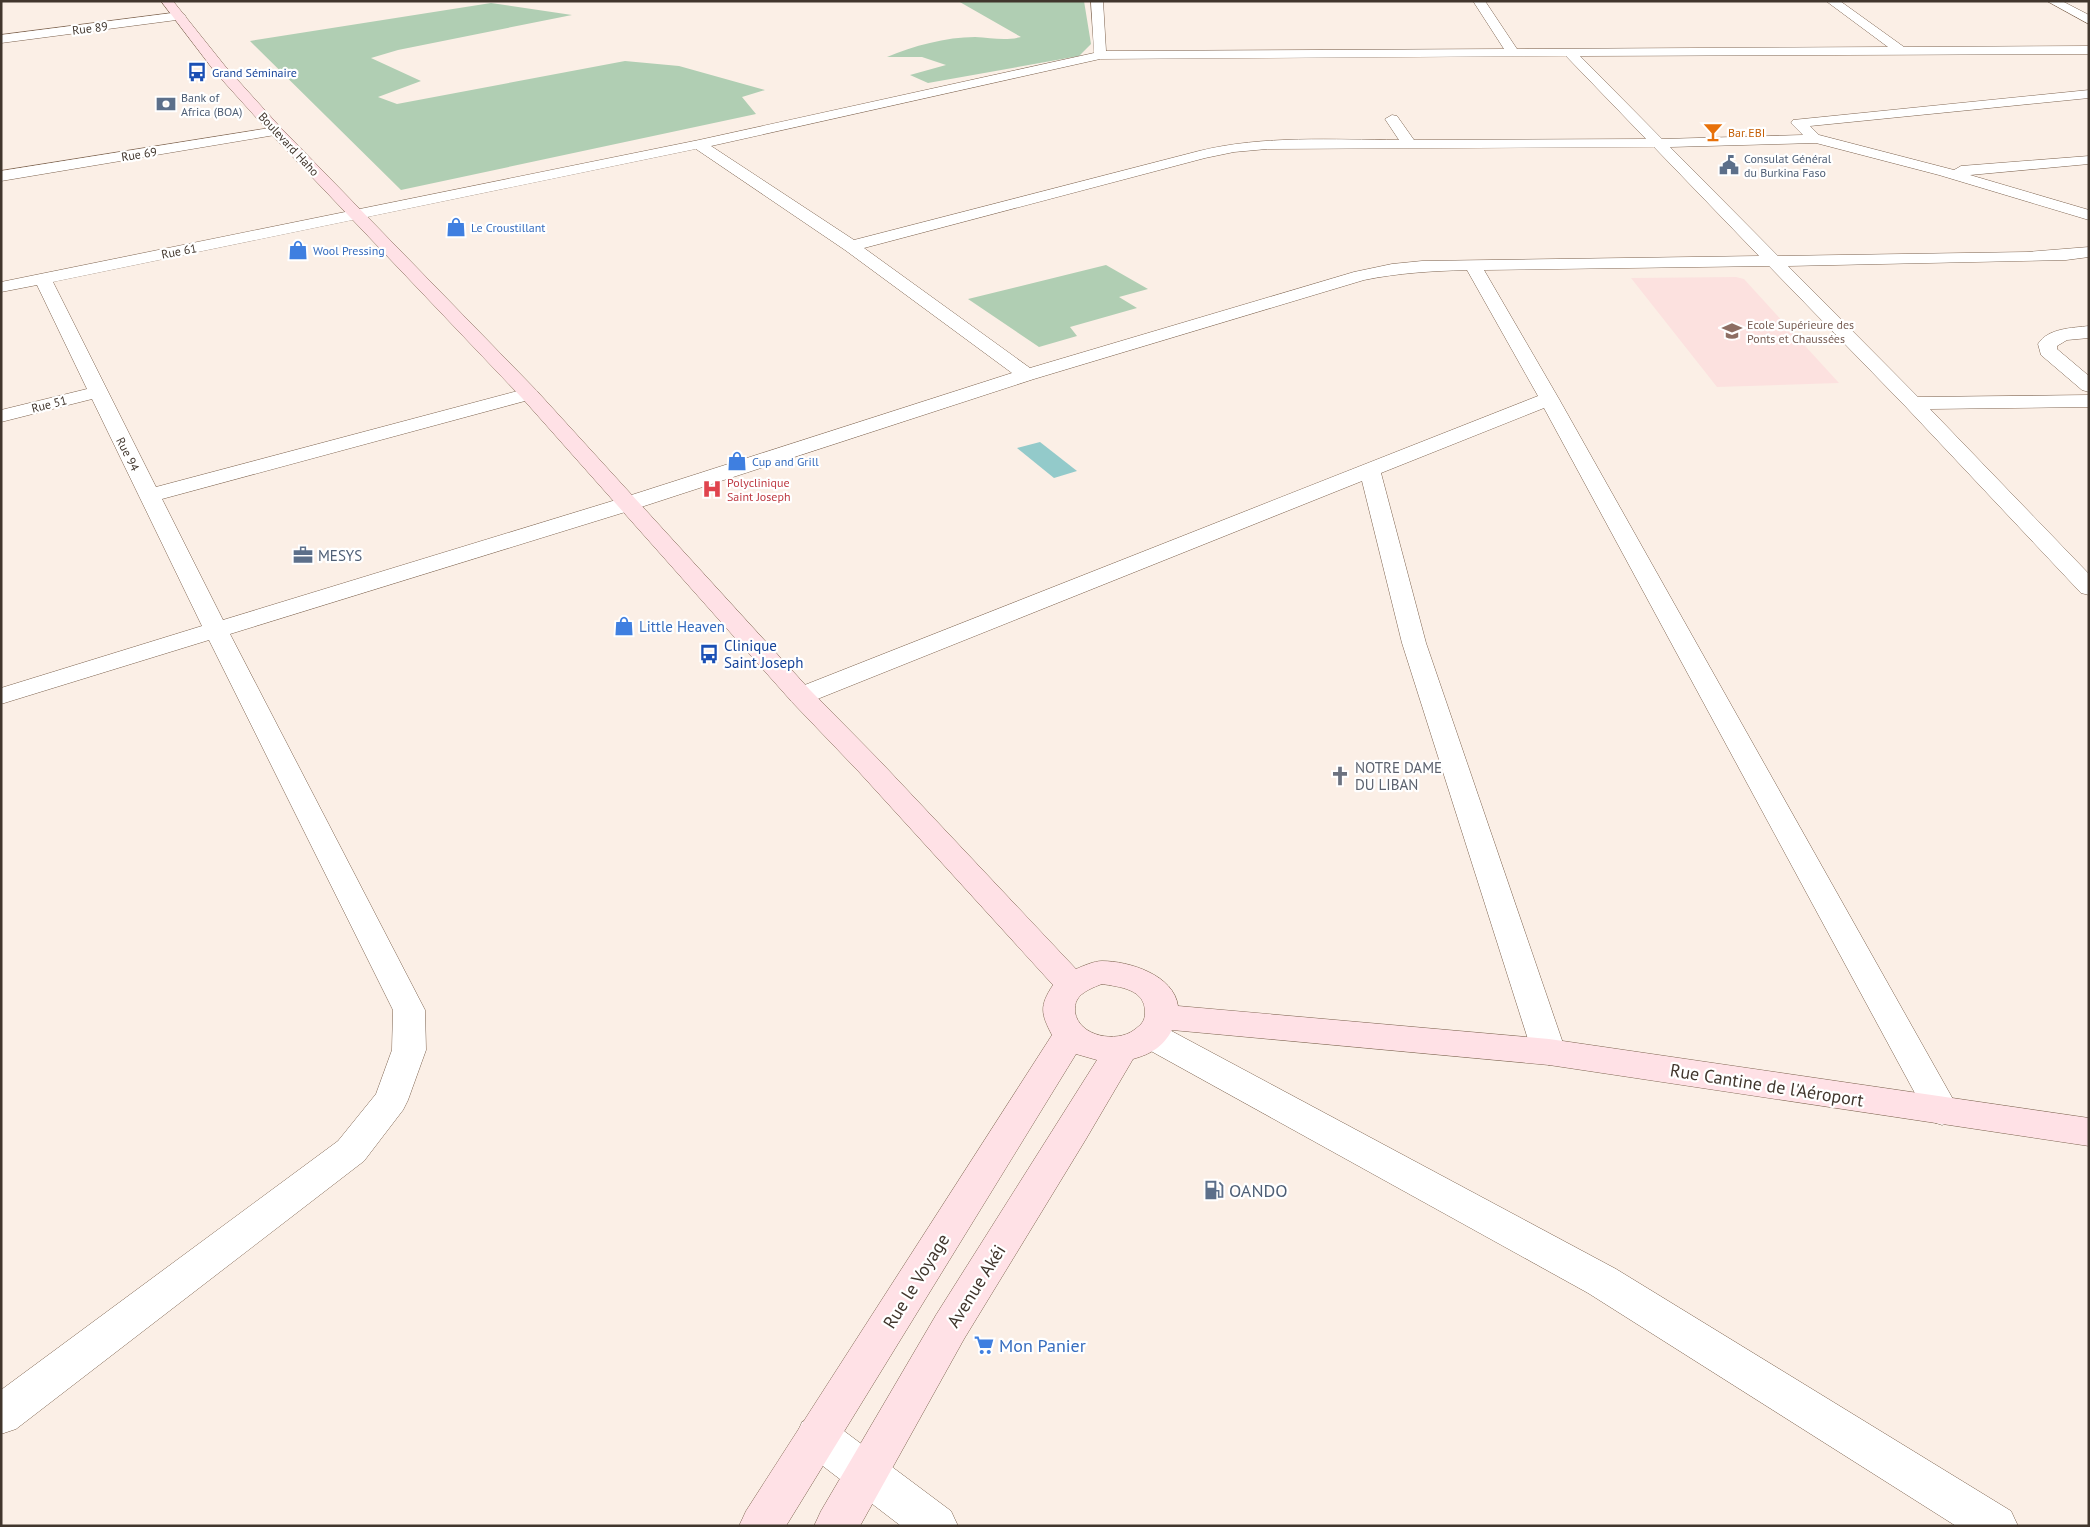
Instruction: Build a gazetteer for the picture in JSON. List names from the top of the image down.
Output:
{
  "streets": {
    "main road": [
      "Boulevard Haho",
      "Rue Cantine de l'Aéroport",
      "Rue le Voyage",
      "Avenue Akéi"
    ],
    "street": [
      "Rue 89",
      "Rue 69",
      "Rue 61",
      "Rue 51",
      "Rue 94"
    ]
  },
  "crossings": [
    ["Rue 89", "Boulevard Haho"],
    ["Boulevard Haho", "Rue 69"],
    ["Boulevard Haho", "Rue 61"],
    ["Boulevard Haho", "Rue Cantine de l'Aéroport"],
    ["Boulevard Haho", "Rue le Voyage"],
    ["Boulevard Haho", "Avenue Akéi"],
    ["Rue 61", "Rue 94"],
    ["Rue 51", "Rue 94"],
    ["Rue Cantine de l'Aéroport", "Rue le Voyage"],
    ["Rue Cantine de l'Aéroport", "Avenue Akéi"],
    ["Rue le Voyage", "Avenue Akéi"]
  ],
  "places": {
    "bus stop": ["Grand Séminaire", "Clinique Saint Joseph"],
    "bank": ["Bank of Africa (BOA)"],
    "bar": ["Bar EBI"],
    "public building": ["Consulat Général du Burkina Faso"],
    "shop": [
      "Le Croustillant",
      "Wool Pressing",
      "Cup and Grill",
      "Little Heaven"
    ],
    "school or university": ["Ecole Supérieure des Ponts et Chaussées"],
    "hospital": ["Polyclinique Saint Joseph"],
    "office": ["MESYS"],
    "church": ["NOTRE DAME DU LIBAN"],
    "fuel station": ["OANDO"],
    "supermarket": ["Mon Panier"]
  }
}
